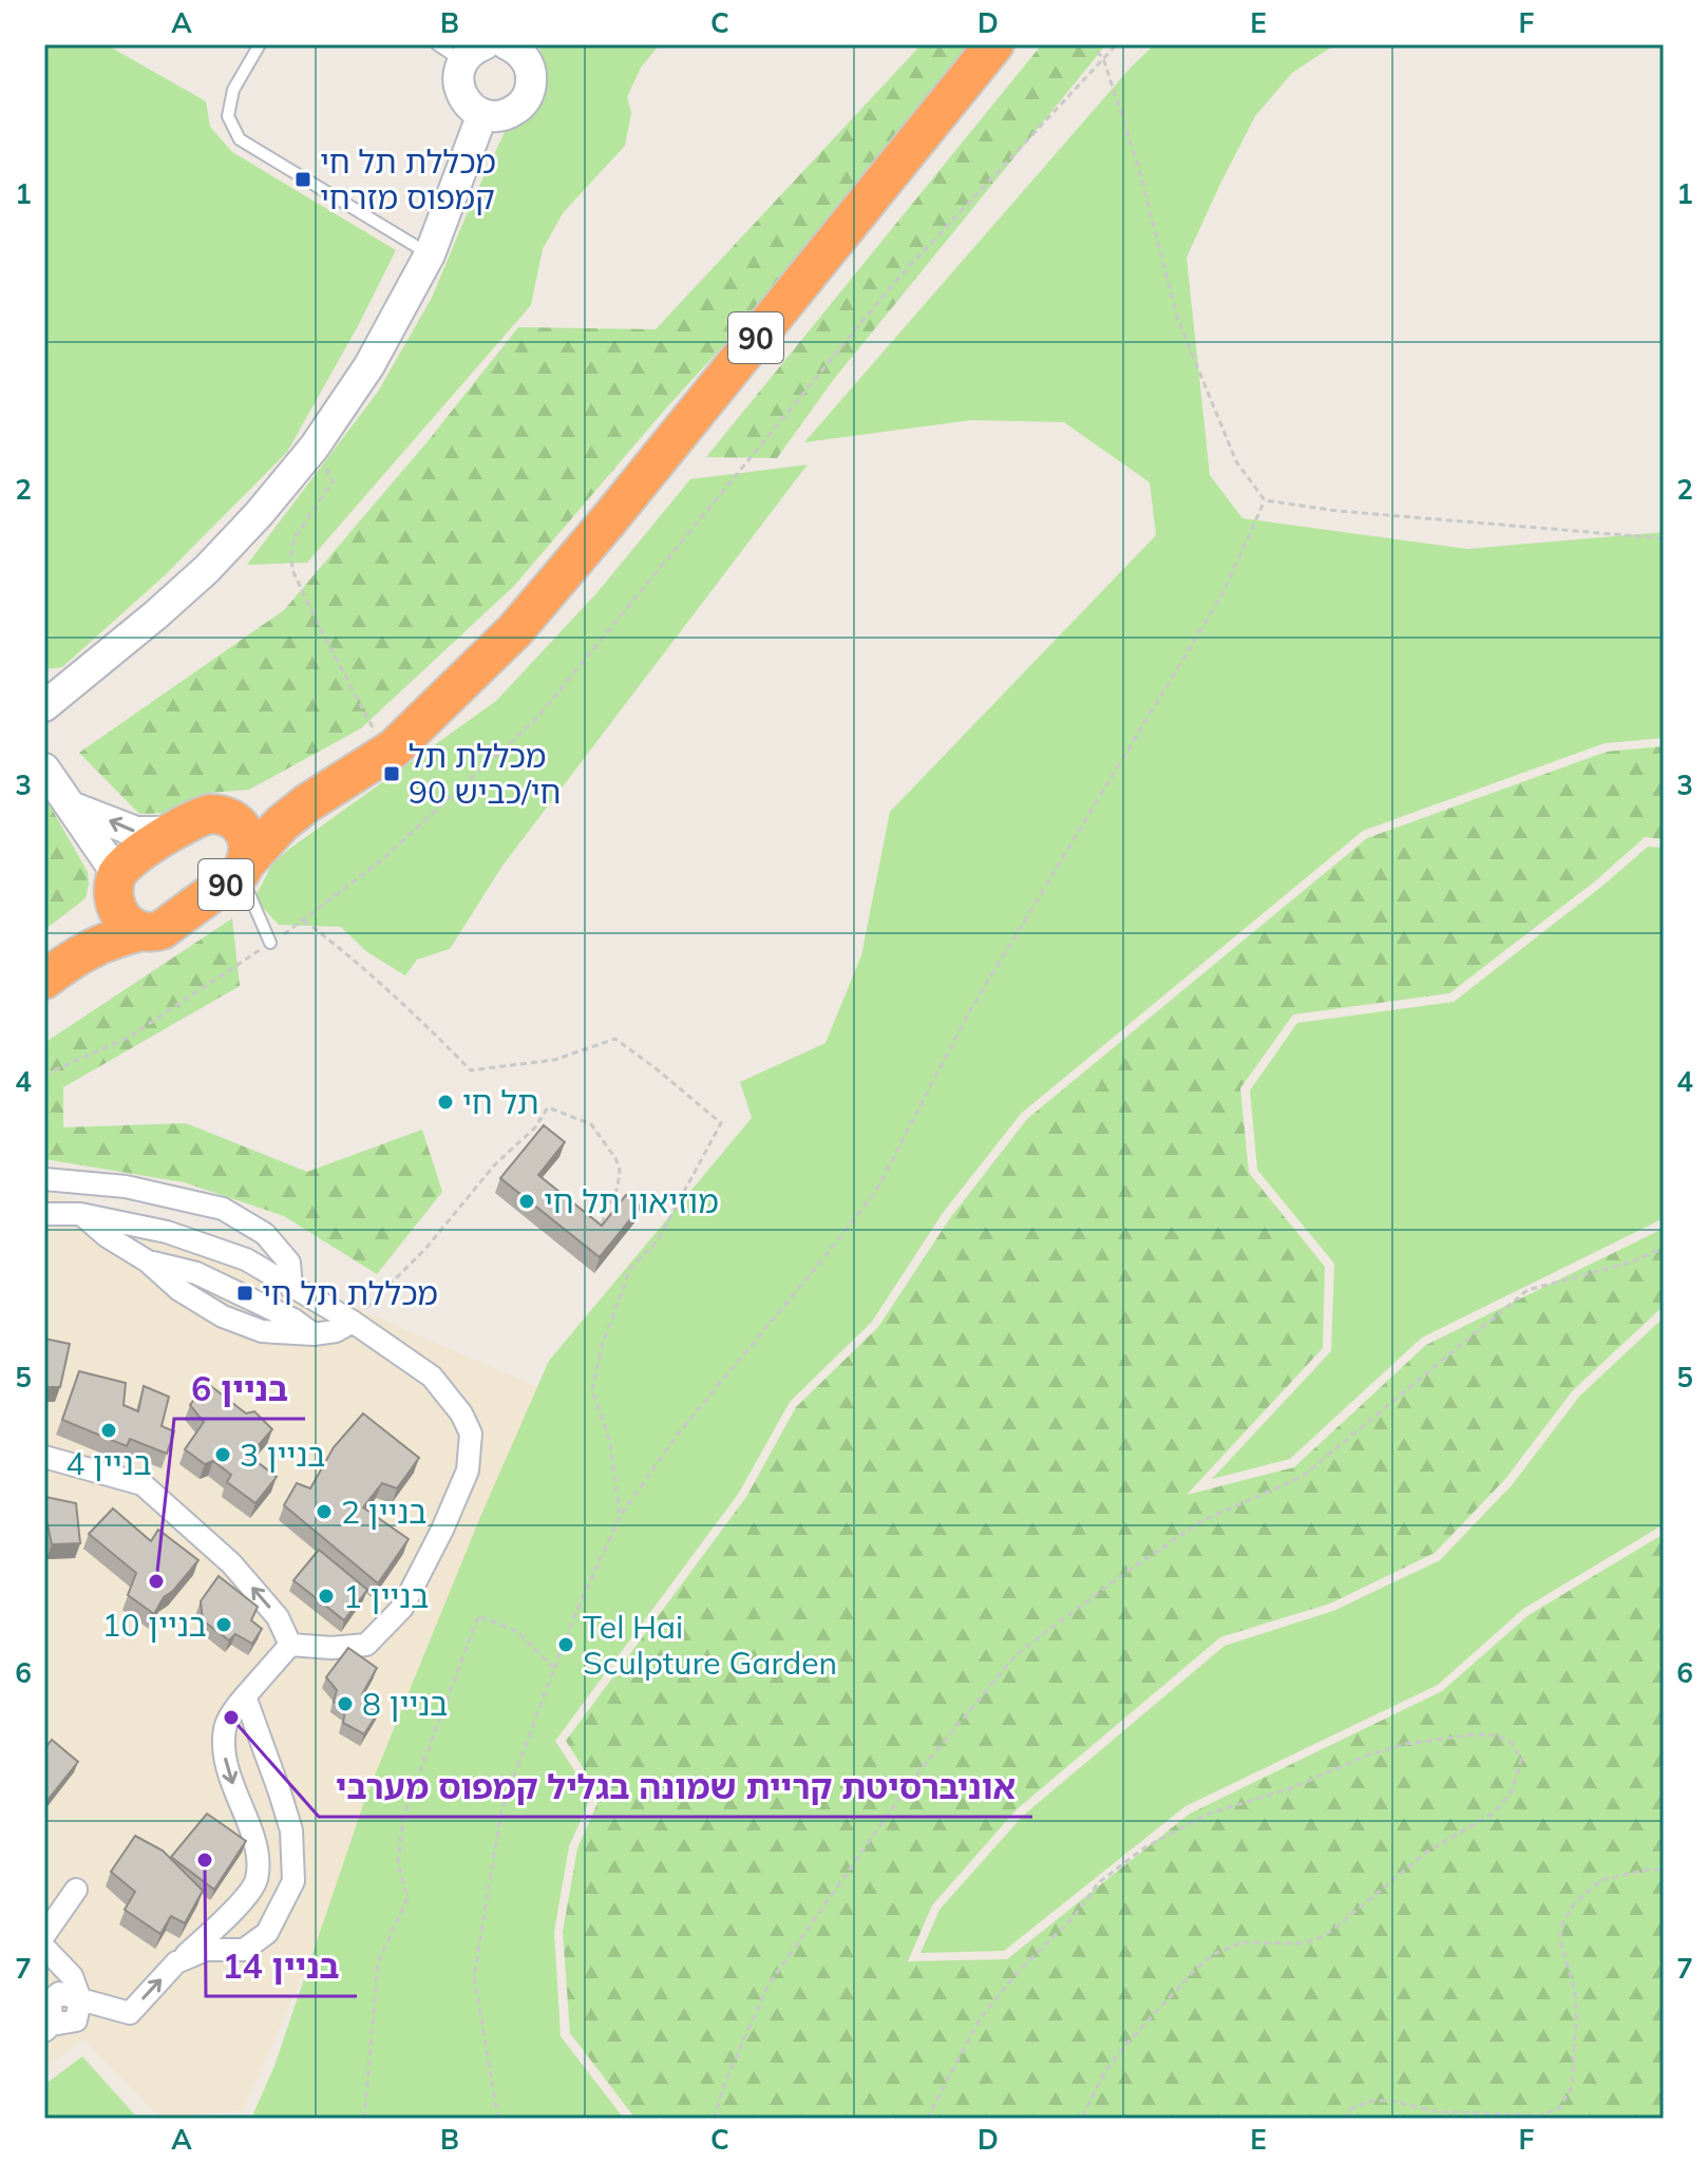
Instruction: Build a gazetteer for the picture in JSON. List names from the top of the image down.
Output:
{
  "streets": {
    "highway": ["90"]
  },
  "places": {
    "transit": ["מכללת תל חי קמפוס מזרחי", "מכללת תל חי/כביש 90", "מכללת תל חי"],
    "other": [
      "תל חי",
      "מוזיאון תל חי",
      "בניין 4",
      "בניין 3",
      "בניין 2",
      "בניין 6",
      "בניין 1",
      "בניין 10",
      "Tel Hai Sculpture Garden",
      "בניין 8",
      "אוניברסיטת קריית שמונה בגליל קמפוס מערבי",
      "בניין 14"
    ]
  },
  "grid": {
    "columns": [
      "A",
      "B",
      "C",
      "D",
      "E",
      "F"
    ],
    "rows": [
      "1",
      "2",
      "3",
      "4",
      "5",
      "6",
      "7"
    ]
  }
}
